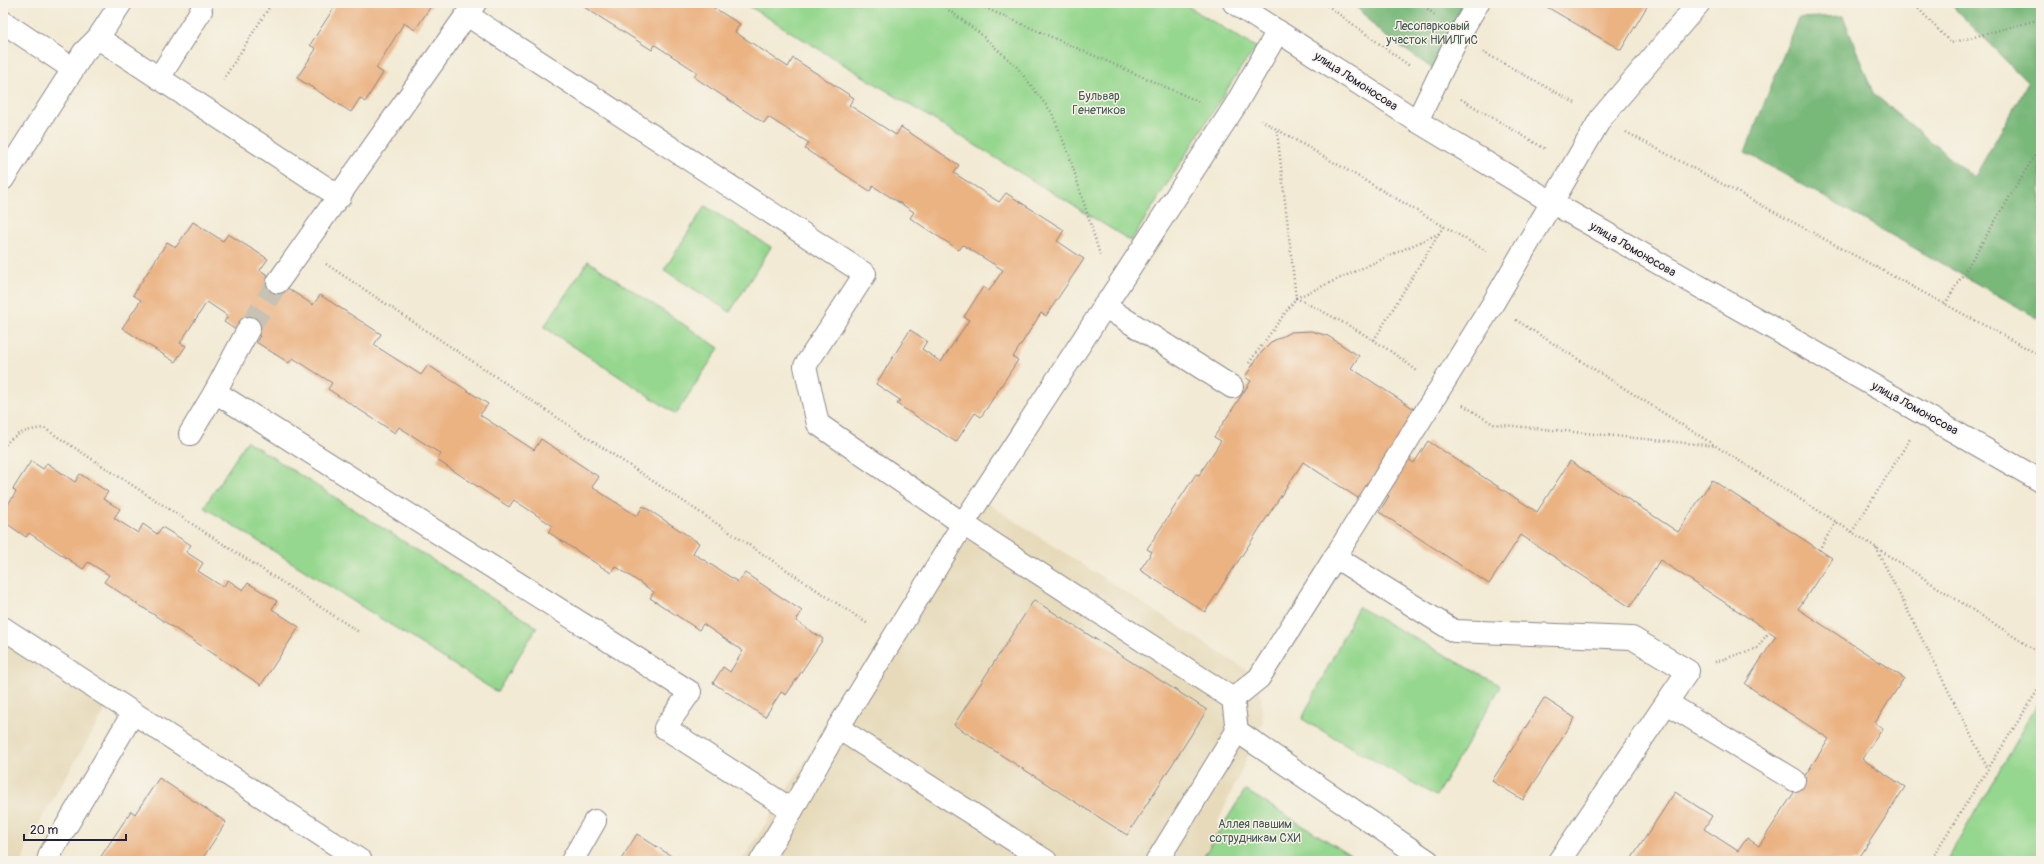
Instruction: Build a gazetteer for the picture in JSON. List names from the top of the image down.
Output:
{
  "streets": {
    "main road": ["улица Ломоносова"]
  },
  "parks": ["Лесопарковый участок НИИЛГиС", "Бульвар Генетиков", "Аллея павшим сотрудникам СХИ"],
  "scale_bar": "20 m"
}
